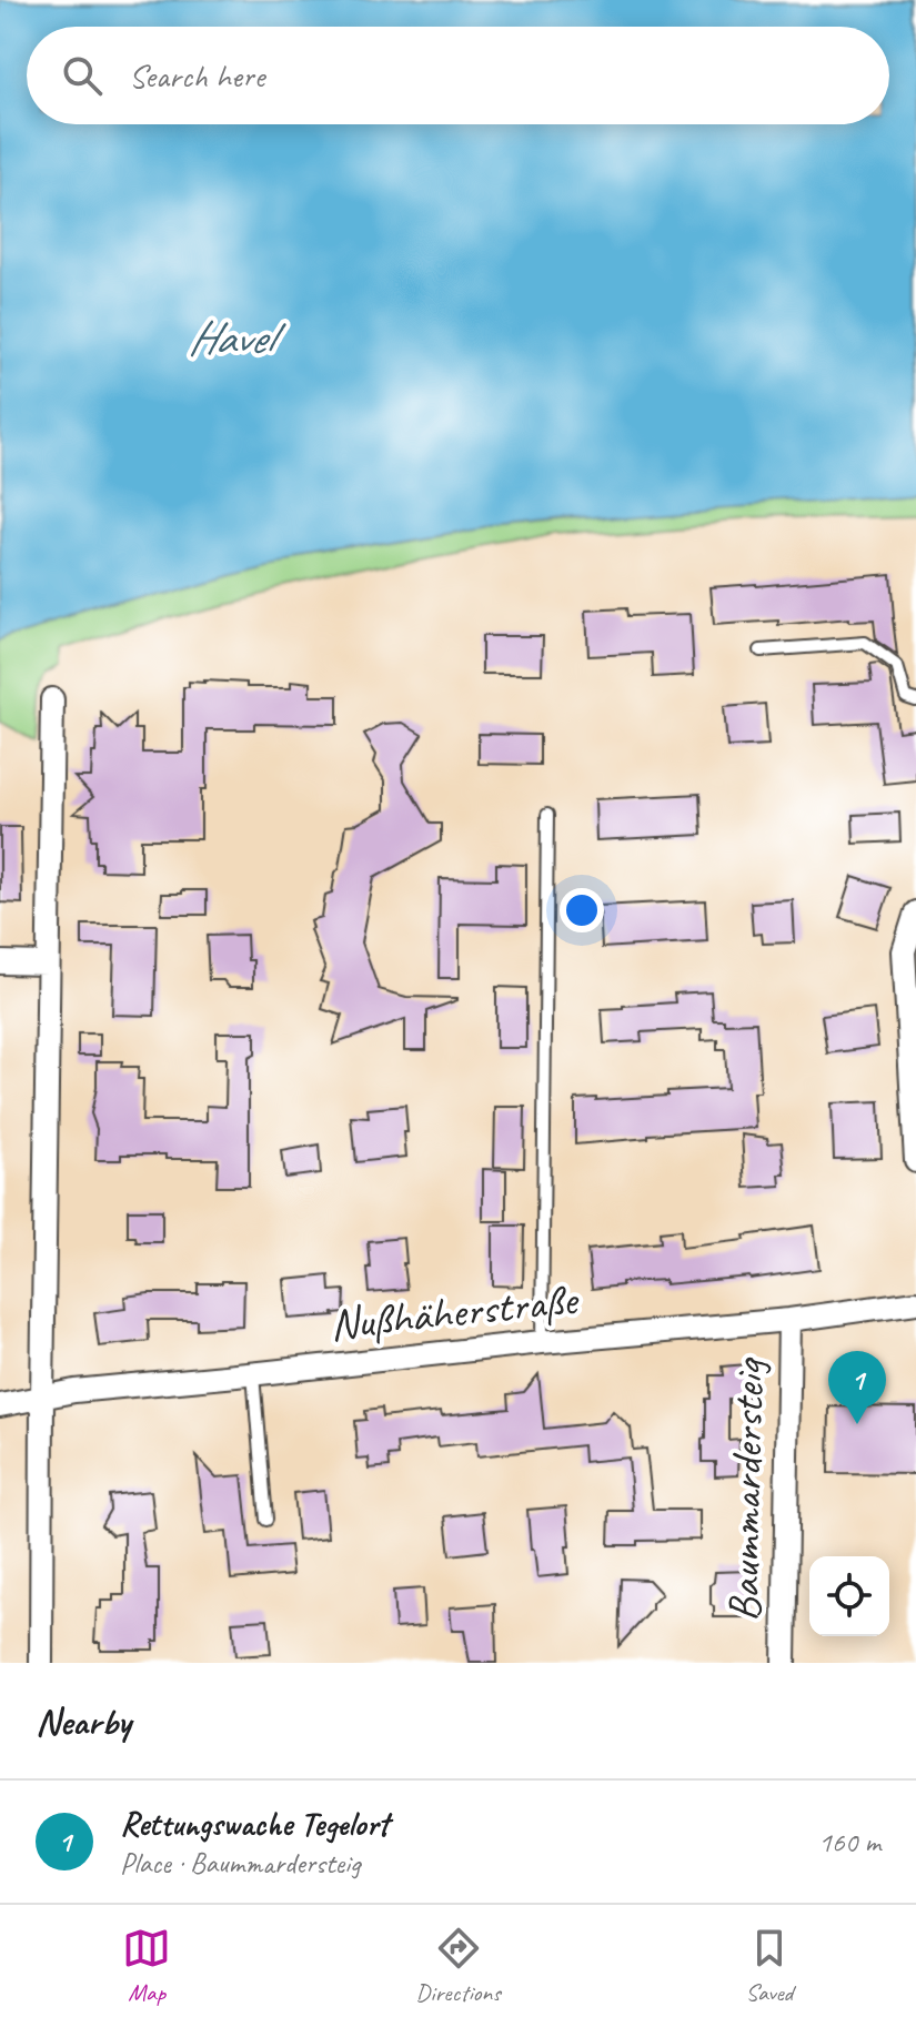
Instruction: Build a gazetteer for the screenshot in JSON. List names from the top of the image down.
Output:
{
  "streets": {
    "street": ["Nußhäherstraße", "Baummardersteig"]
  },
  "crossings": [
    ["Nußhäherstraße", "Baummardersteig"]
  ],
  "water": ["Havel"],
  "page": {
    "search": "Search here",
    "pins": "1",
    "heading": "Nearby",
    "list": [
      {
        "mark": "1",
        "name": "Rettungswache Tegelort",
        "note": "Place · Baummardersteig",
        "value": "160 m"
      }
    ],
    "nav": ["Map", "Directions", "Saved"]
  }
}
